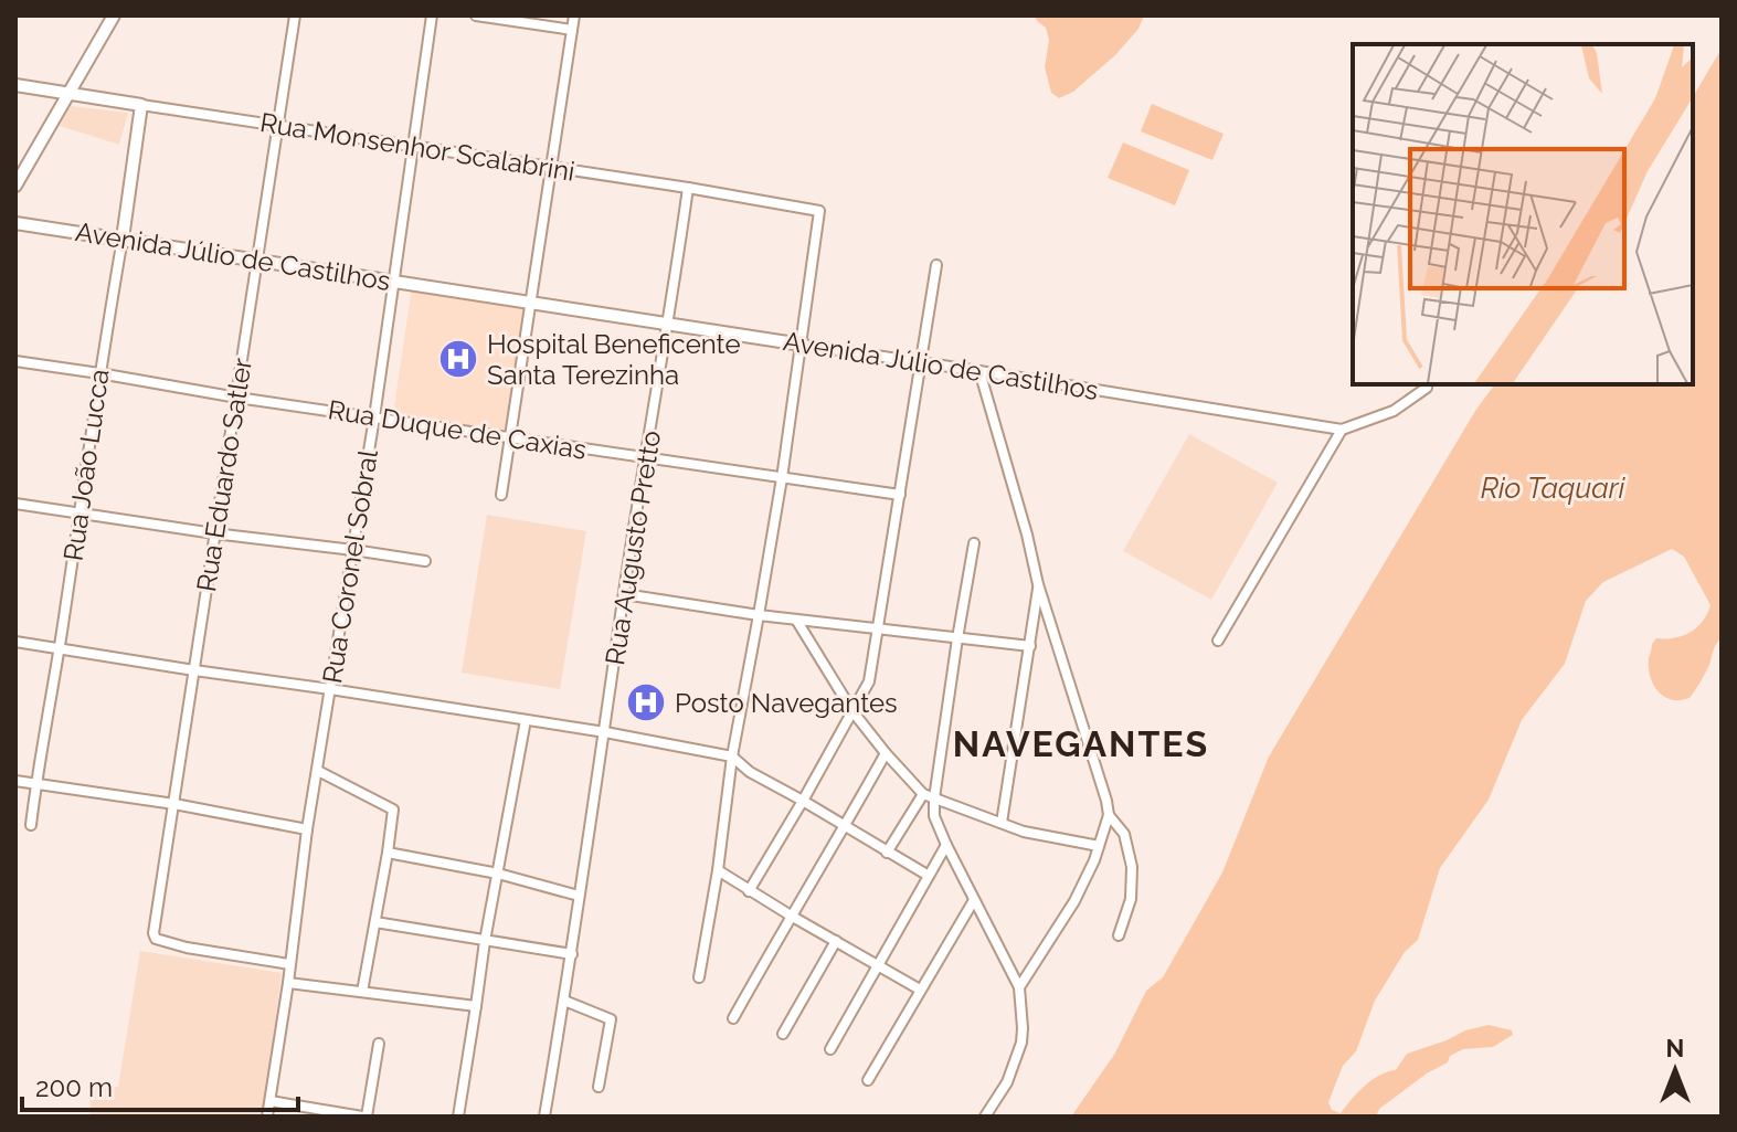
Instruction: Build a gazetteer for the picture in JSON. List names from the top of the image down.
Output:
{
  "streets": {
    "street": [
      "Rua Monsenhor Scalabrini",
      "Avenida Júlio de Castilhos",
      "Rua Duque de Caxias",
      "Rua João Lucca",
      "Rua Eduardo Satler",
      "Rua Augusto Pretto",
      "Rua Coronel Sobral"
    ]
  },
  "crossings": [
    ["Rua Monsenhor Scalabrini", "Avenida Júlio de Castilhos"],
    ["Rua Monsenhor Scalabrini", "Rua João Lucca"],
    ["Rua Monsenhor Scalabrini", "Rua Eduardo Satler"],
    ["Rua Monsenhor Scalabrini", "Rua Augusto Pretto"],
    ["Rua Monsenhor Scalabrini", "Rua Coronel Sobral"],
    ["Avenida Júlio de Castilhos", "Rua João Lucca"],
    ["Avenida Júlio de Castilhos", "Rua Eduardo Satler"],
    ["Avenida Júlio de Castilhos", "Rua Augusto Pretto"],
    ["Avenida Júlio de Castilhos", "Rua Coronel Sobral"],
    ["Rua Duque de Caxias", "Rua João Lucca"],
    ["Rua Duque de Caxias", "Rua Eduardo Satler"],
    ["Rua Duque de Caxias", "Rua Augusto Pretto"],
    ["Rua Duque de Caxias", "Rua Coronel Sobral"],
    ["Rua Eduardo Satler", "Rua Coronel Sobral"]
  ],
  "districts": ["NAVEGANTES"],
  "water": ["Rio Taquari"],
  "places": {
    "hospital": ["Hospital Beneficente Santa Terezinha", "Posto Navegantes"]
  },
  "scale_bar": "200 m",
  "north": "top"
}
